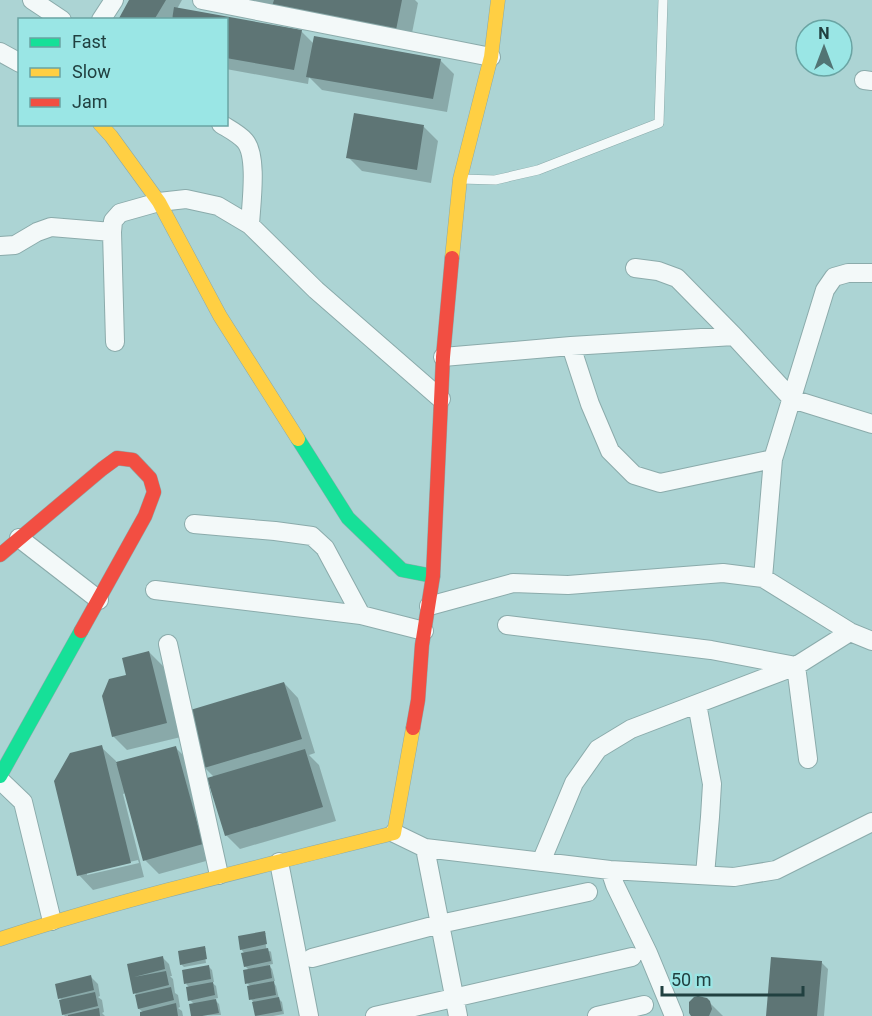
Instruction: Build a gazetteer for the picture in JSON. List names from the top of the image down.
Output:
{
  "legend": ["Fast", "Slow", "Jam"],
  "scale_bar": "50 m",
  "north": "top"
}
